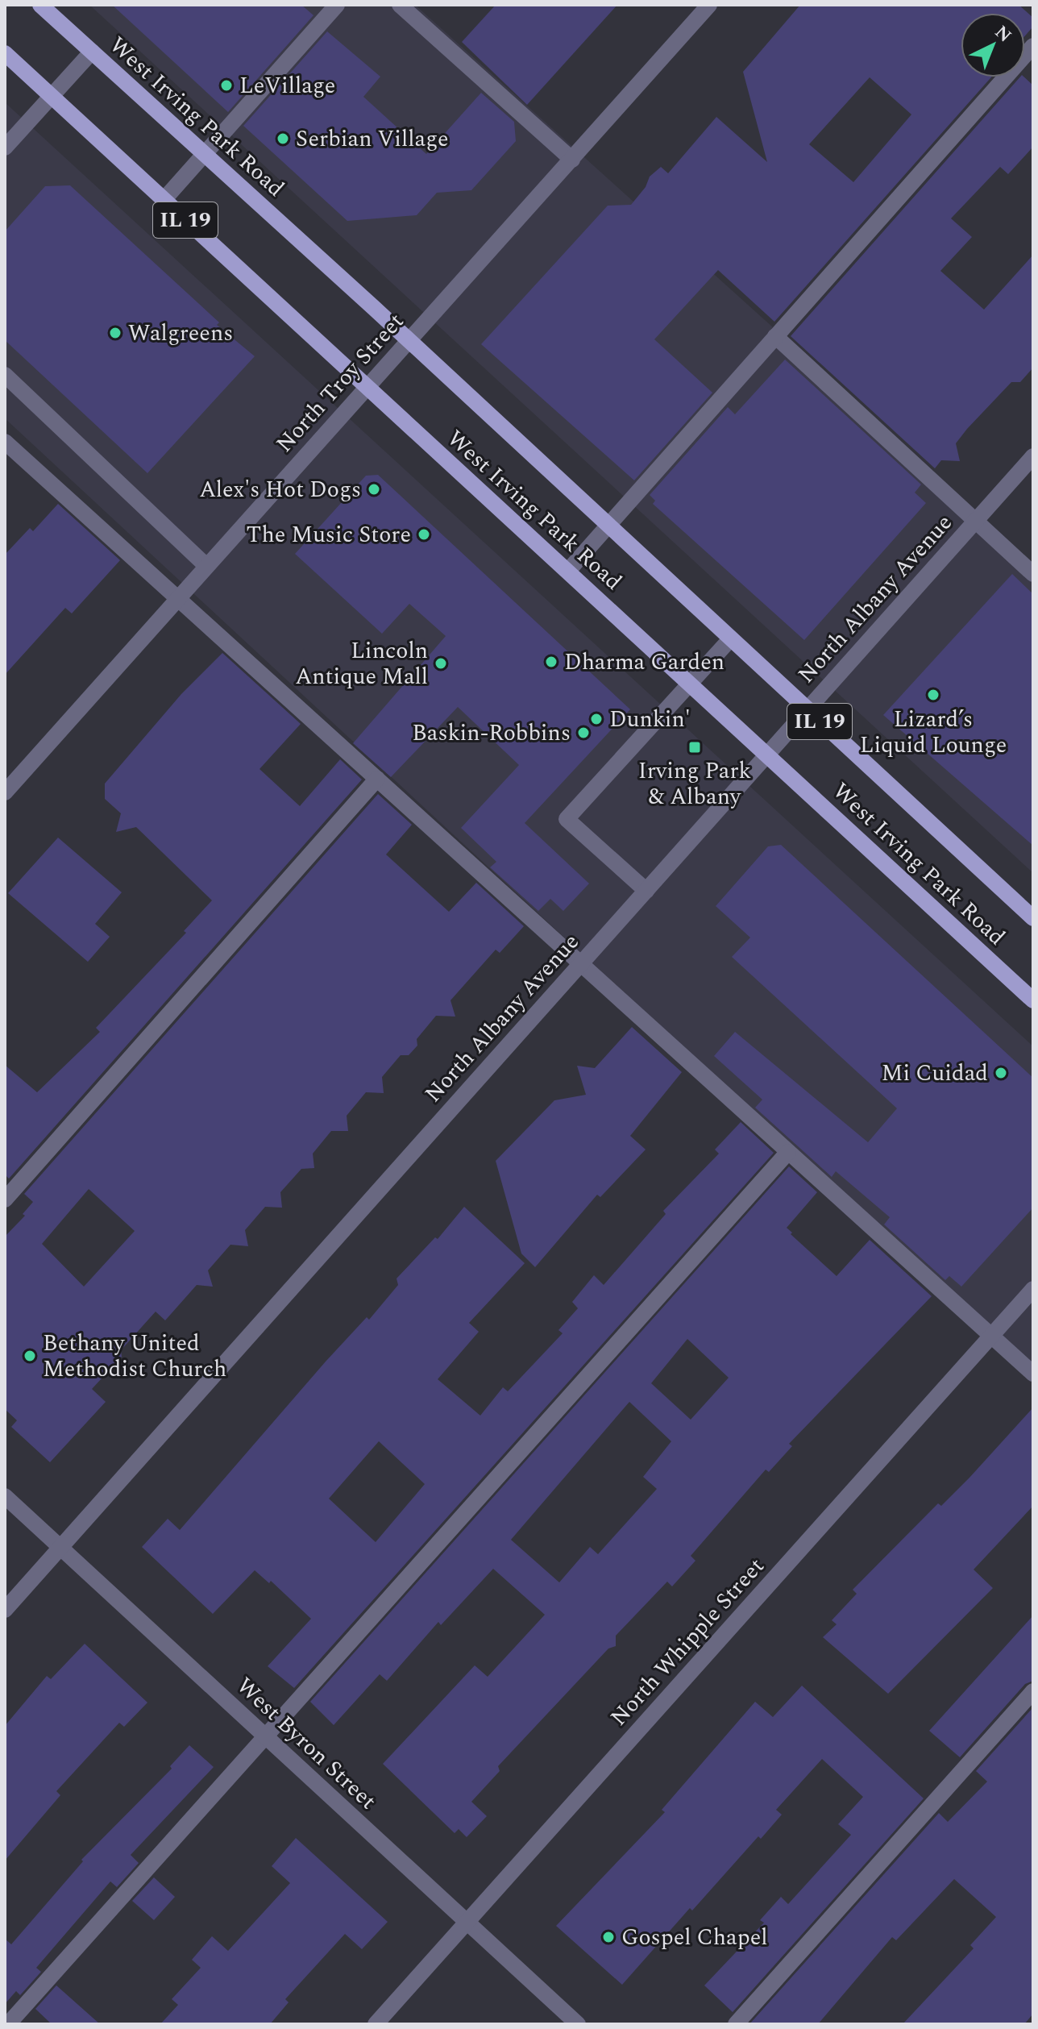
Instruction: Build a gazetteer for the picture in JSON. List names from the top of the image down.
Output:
{
  "streets": {
    "main road": ["West Irving Park Road", "IL 19"],
    "street": [
      "North Troy Street",
      "North Albany Avenue",
      "North Whipple Street",
      "West Byron Street"
    ]
  },
  "crossings": [
    ["West Irving Park Road", "North Troy Street"],
    ["West Irving Park Road", "North Albany Avenue"],
    ["North Albany Avenue", "West Byron Street"],
    ["North Whipple Street", "West Byron Street"]
  ],
  "places": {
    "other": [
      "LeVillage",
      "Serbian Village",
      "Walgreens",
      "Alex's Hot Dogs",
      "The Music Store",
      "Dharma Garden",
      "Lincoln Antique Mall",
      "Lizard’s Liquid Lounge",
      "Dunkin'",
      "Baskin-Robbins",
      "Mi Cuidad",
      "Bethany United Methodist Church",
      "Gospel Chapel"
    ],
    "transit": ["Irving Park & Albany"]
  },
  "north": "top right"
}
